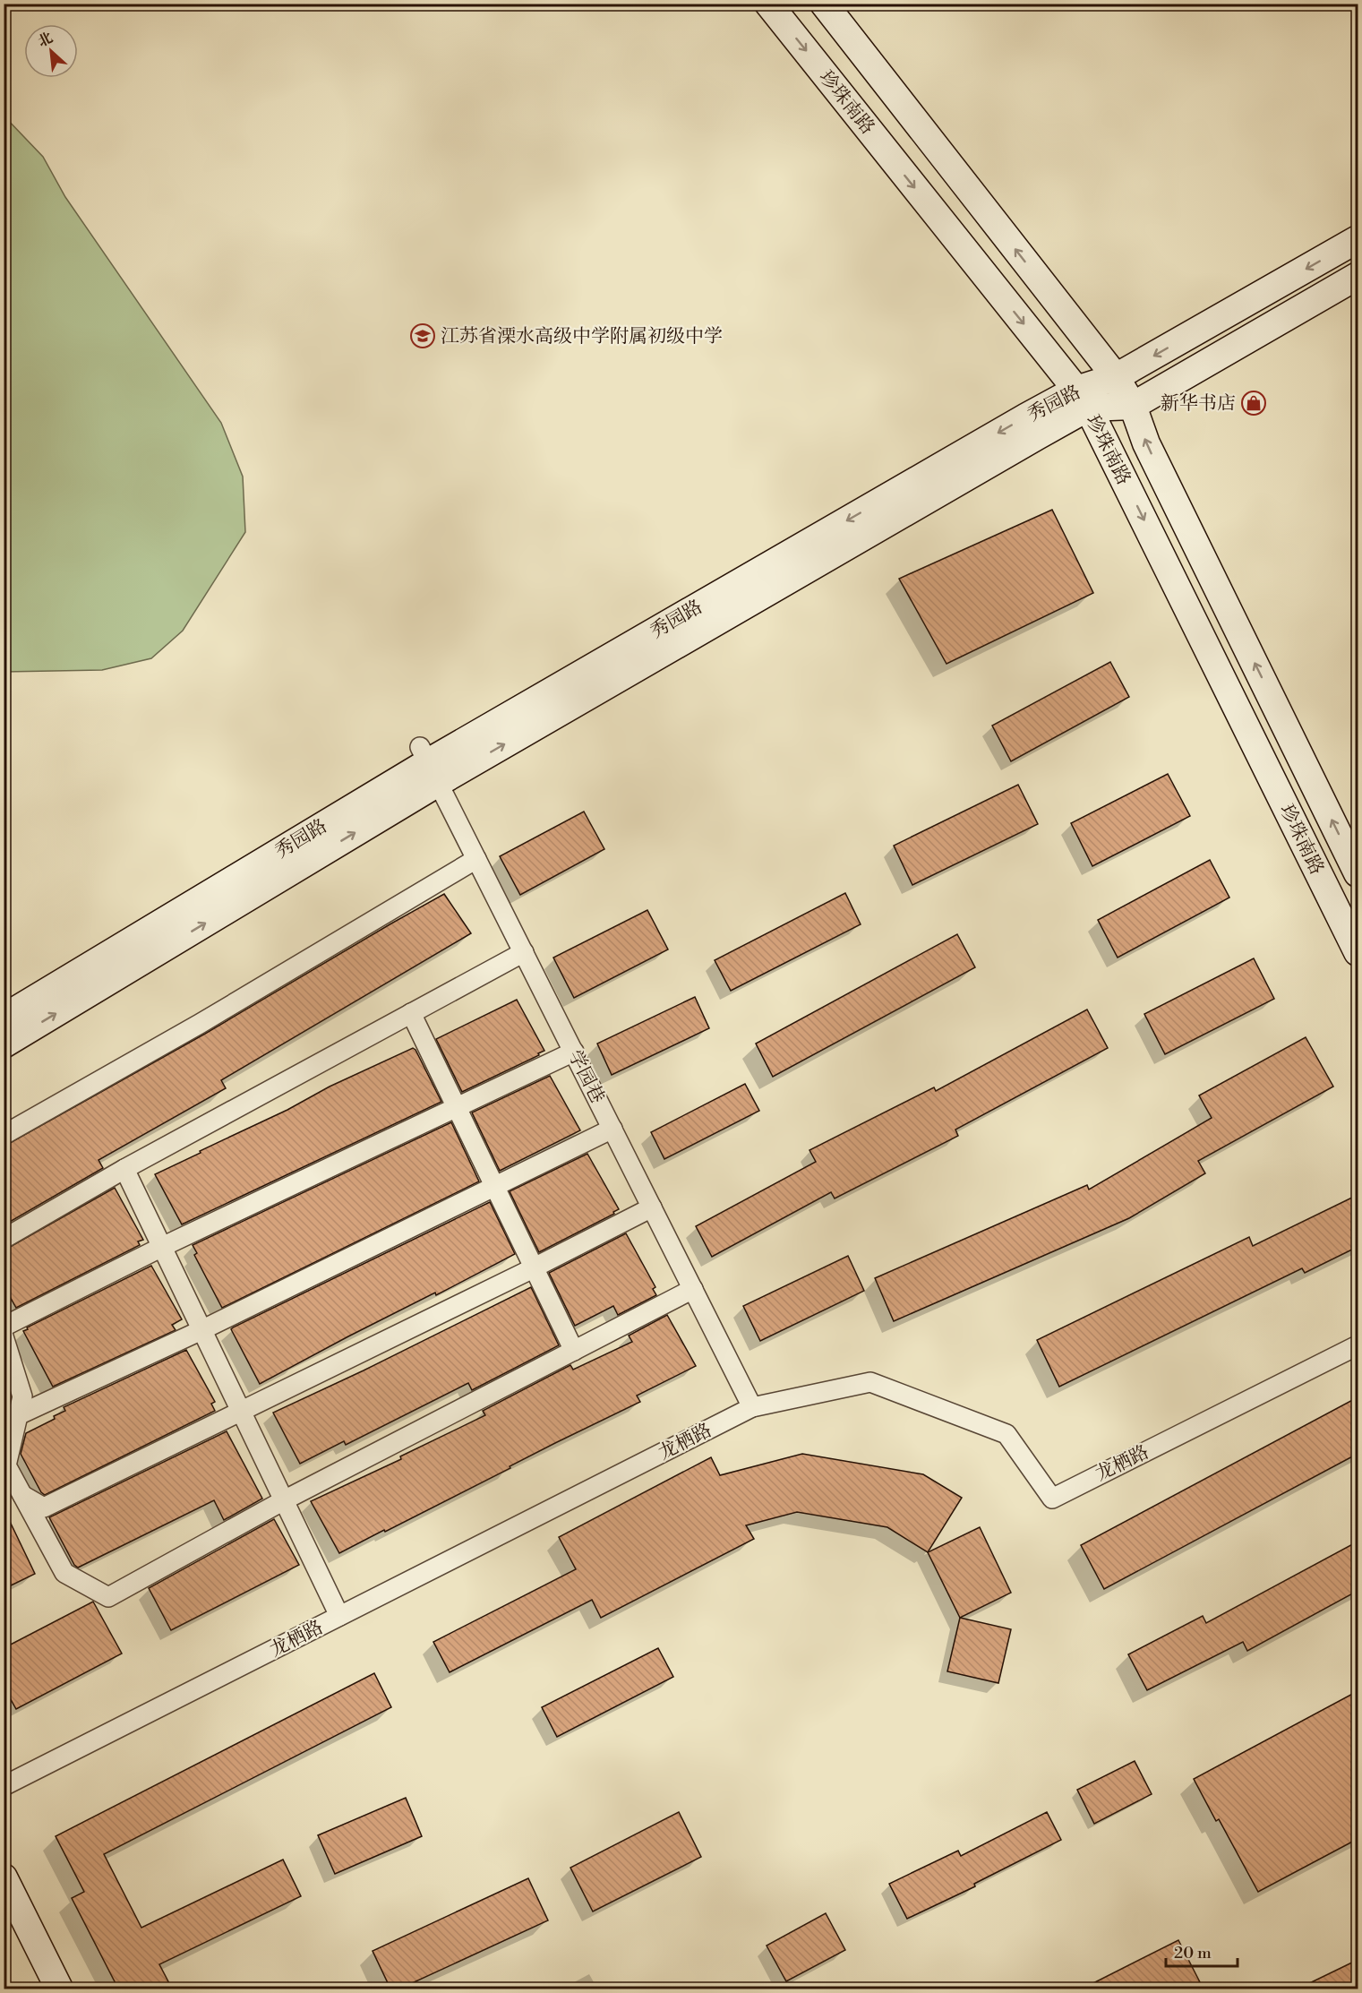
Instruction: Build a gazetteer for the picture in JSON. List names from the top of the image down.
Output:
{
  "streets": {
    "street": [
      "珍珠南路",
      "秀园路",
      "学园巷",
      "龙栖路"
    ]
  },
  "crossings": [
    ["珍珠南路", "秀园路"],
    ["秀园路", "学园巷"],
    ["学园巷", "龙栖路"]
  ],
  "places": {
    "school or university": ["江苏省溧水高级中学附属初级中学"],
    "shop": ["新华书店"]
  },
  "scale_bar": "20 m",
  "north": "top left"
}
